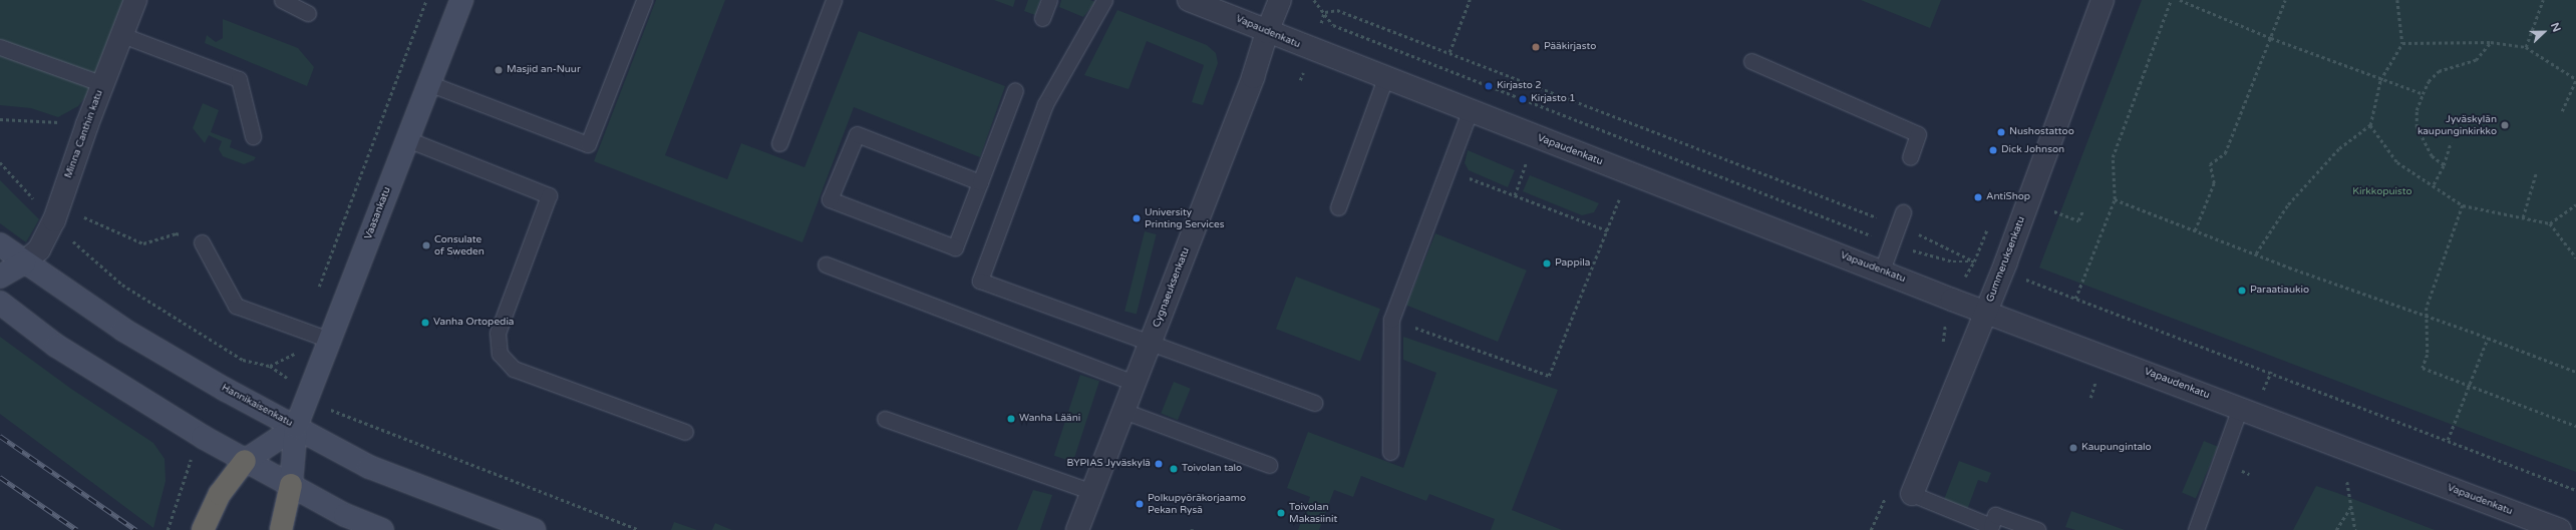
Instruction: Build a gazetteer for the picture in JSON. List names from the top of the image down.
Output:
{
  "streets": {
    "main road": ["Vaasankatu", "Hannikaisenkatu"],
    "street": [
      "Vapaudenkatu",
      "Minna Canthin katu",
      "Gummeruksenkatu",
      "Cygnaeuksenkatu"
    ]
  },
  "crossings": [
    ["Vapaudenkatu", "Gummeruksenkatu"],
    ["Vapaudenkatu", "Cygnaeuksenkatu"],
    ["Minna Canthin katu", "Hannikaisenkatu"],
    ["Vaasankatu", "Hannikaisenkatu"]
  ],
  "parks": ["Kirkkopuisto"],
  "places": [
    "Pääkirjasto",
    "Masjid an-Nuur",
    "Kirjasto 2",
    "Kirjasto 1",
    "Jyväskylän kaupunginkirkko",
    "Nushostattoo",
    "Dick Johnson",
    "AntiShop",
    "University Printing Services",
    "Consulate of Sweden",
    "Pappila",
    "Paraatiaukio",
    "Vanha Ortopedia",
    "Wanha Lääni",
    "Kaupungintalo",
    "BYPIAS Jyväskylä",
    "Toivolan talo",
    "Polkupyöräkorjaamo Pekan Rysä",
    "Toivolan Makasiinit"
  ],
  "north": "right"
}
